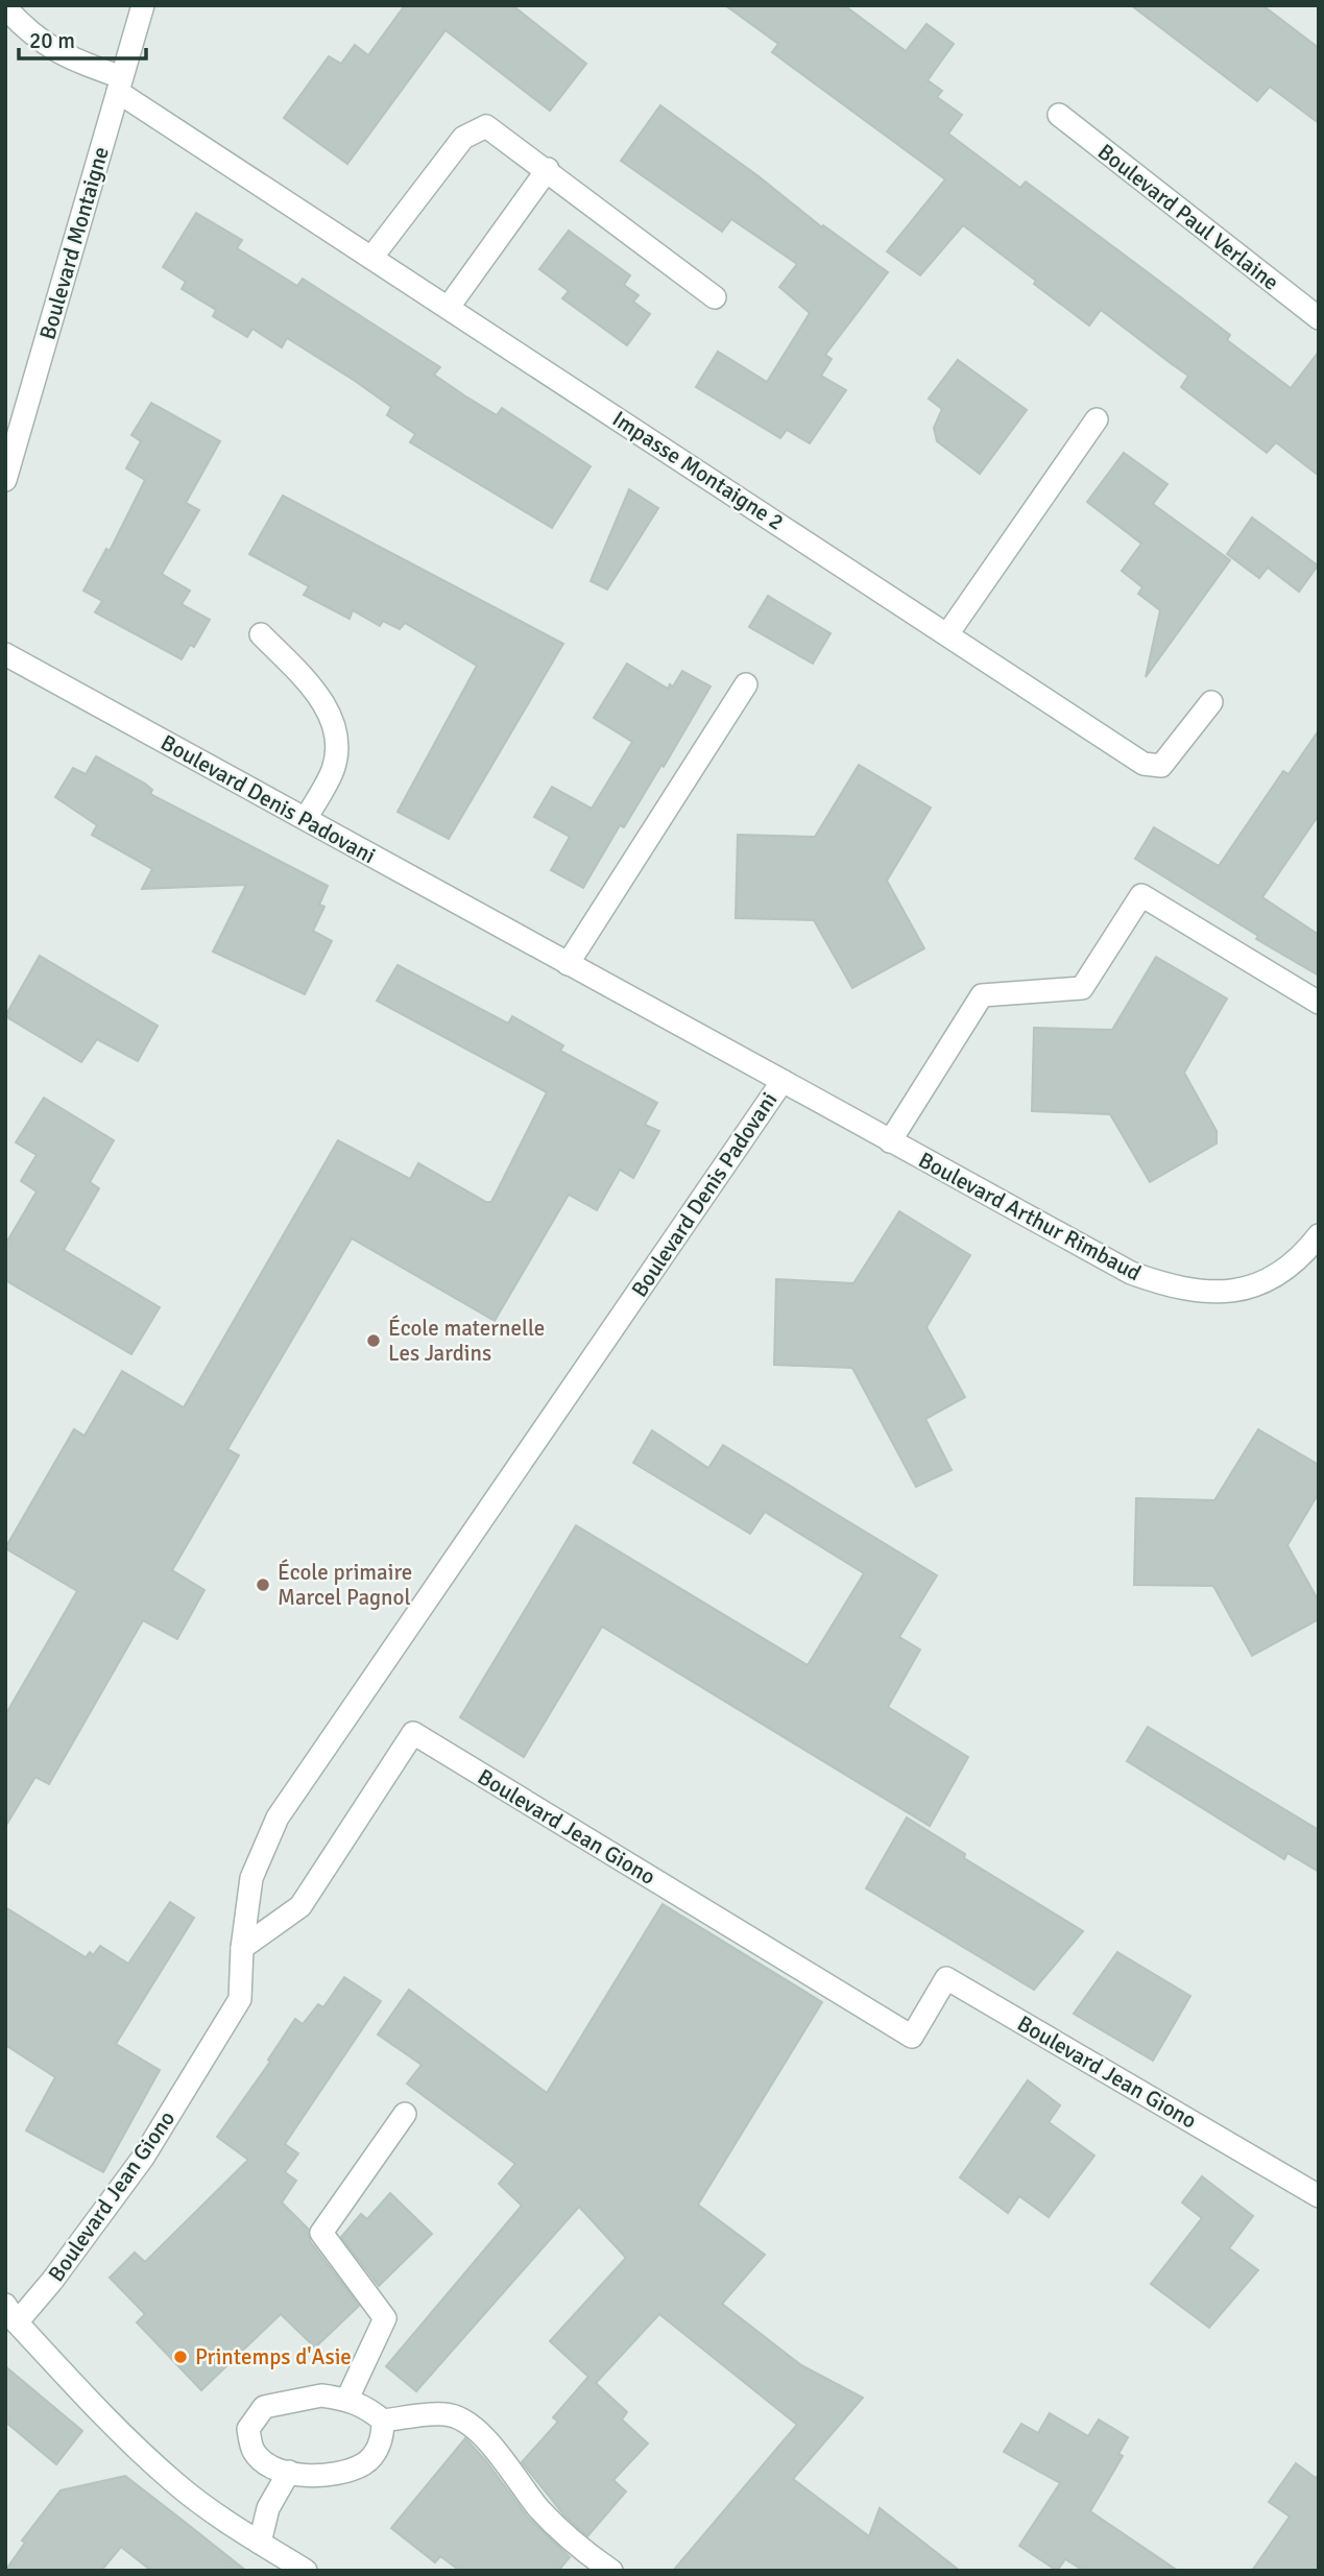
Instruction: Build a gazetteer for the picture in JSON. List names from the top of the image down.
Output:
{
  "streets": {
    "street": [
      "Boulevard Paul Verlaine",
      "Boulevard Montaigne",
      "Impasse Montaigne 2",
      "Boulevard Denis Padovani",
      "Boulevard Arthur Rimbaud",
      "Boulevard Jean Giono"
    ]
  },
  "crossings": [
    ["Boulevard Montaigne", "Impasse Montaigne 2"],
    ["Boulevard Denis Padovani", "Boulevard Arthur Rimbaud"],
    ["Boulevard Denis Padovani", "Boulevard Jean Giono"]
  ],
  "places": ["École maternelle Les Jardins", "École primaire Marcel Pagnol", "Printemps d'Asie"],
  "scale_bar": "20 m"
}
